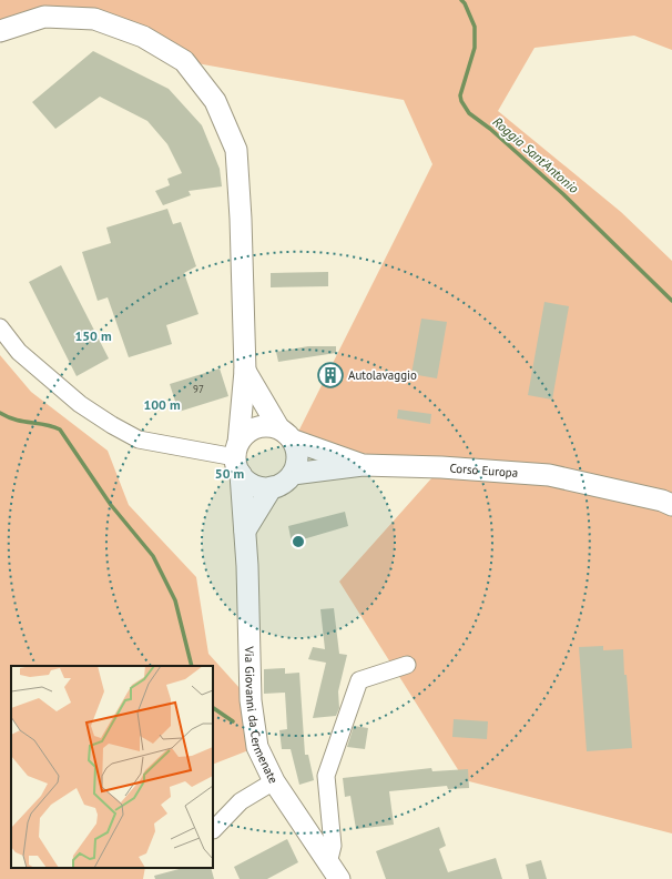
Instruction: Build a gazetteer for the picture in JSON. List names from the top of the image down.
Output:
{
  "streets": {
    "main road": ["Corso Europa", "Via Giovanni da Cermenate"]
  },
  "crossings": [
    ["Corso Europa", "Via Giovanni da Cermenate"]
  ],
  "water": ["Roggia Sant'Antonio"],
  "places": {
    "building": ["Autolavaggio"]
  },
  "house_numbers": ["97"],
  "rings": ["150 m", "100 m", "50 m"]
}
